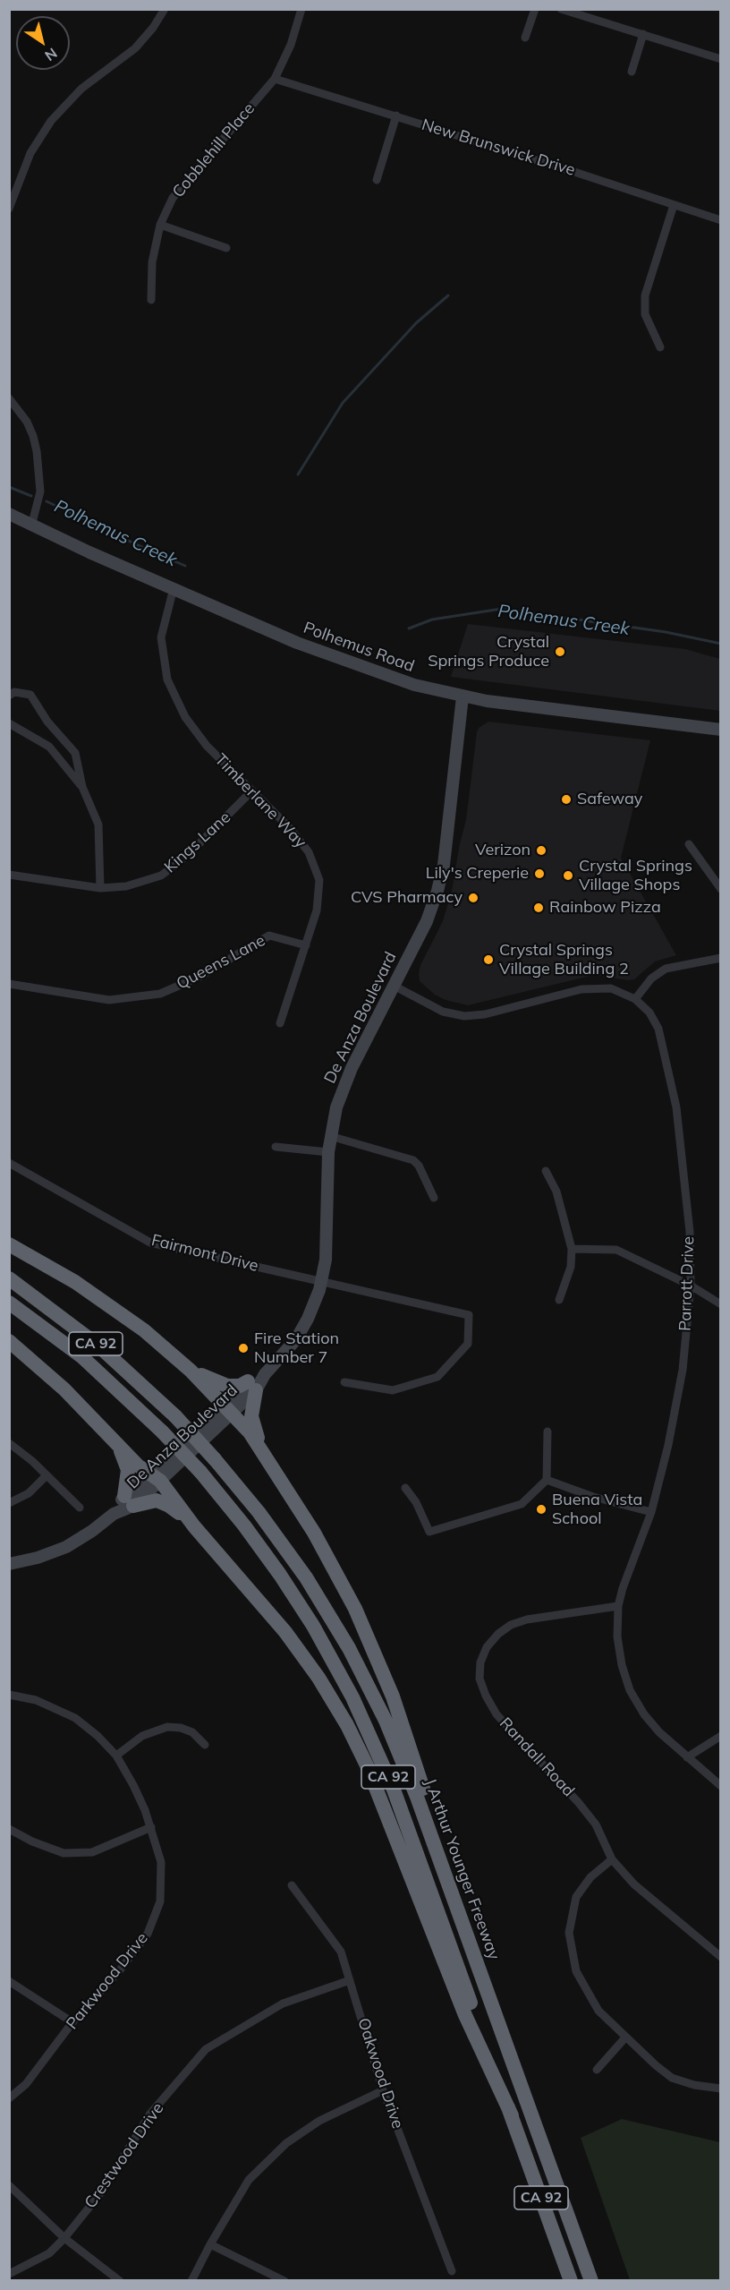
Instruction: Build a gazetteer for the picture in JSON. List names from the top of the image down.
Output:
{
  "streets": {
    "highway": ["CA 92", "J Arthur Younger Freeway"],
    "street": [
      "New Brunswick Drive",
      "Cobblehill Place",
      "Polhemus Road",
      "Timberlane Way",
      "Kings Lane",
      "Queens Lane",
      "De Anza Boulevard",
      "Fairmont Drive",
      "Parrott Drive",
      "Randall Road",
      "Parkwood Drive",
      "Oakwood Drive",
      "Crestwood Drive"
    ]
  },
  "crossings": [
    ["New Brunswick Drive", "Cobblehill Place"],
    ["Polhemus Road", "Timberlane Way"],
    ["Polhemus Road", "De Anza Boulevard"],
    ["Timberlane Way", "Kings Lane"],
    ["Timberlane Way", "Queens Lane"],
    ["De Anza Boulevard", "Fairmont Drive"],
    ["De Anza Boulevard", "Parrott Drive"],
    ["Parrott Drive", "Randall Road"],
    ["Oakwood Drive", "Crestwood Drive"]
  ],
  "water": ["Polhemus Creek"],
  "places": [
    "Crystal Springs Produce",
    "Safeway",
    "Verizon",
    "Lily's Creperie",
    "Crystal Springs Village Shops",
    "CVS Pharmacy",
    "Rainbow Pizza",
    "Crystal Springs Village Building 2",
    "Fire Station Number 7",
    "Buena Vista School"
  ],
  "north": "bottom right"
}
